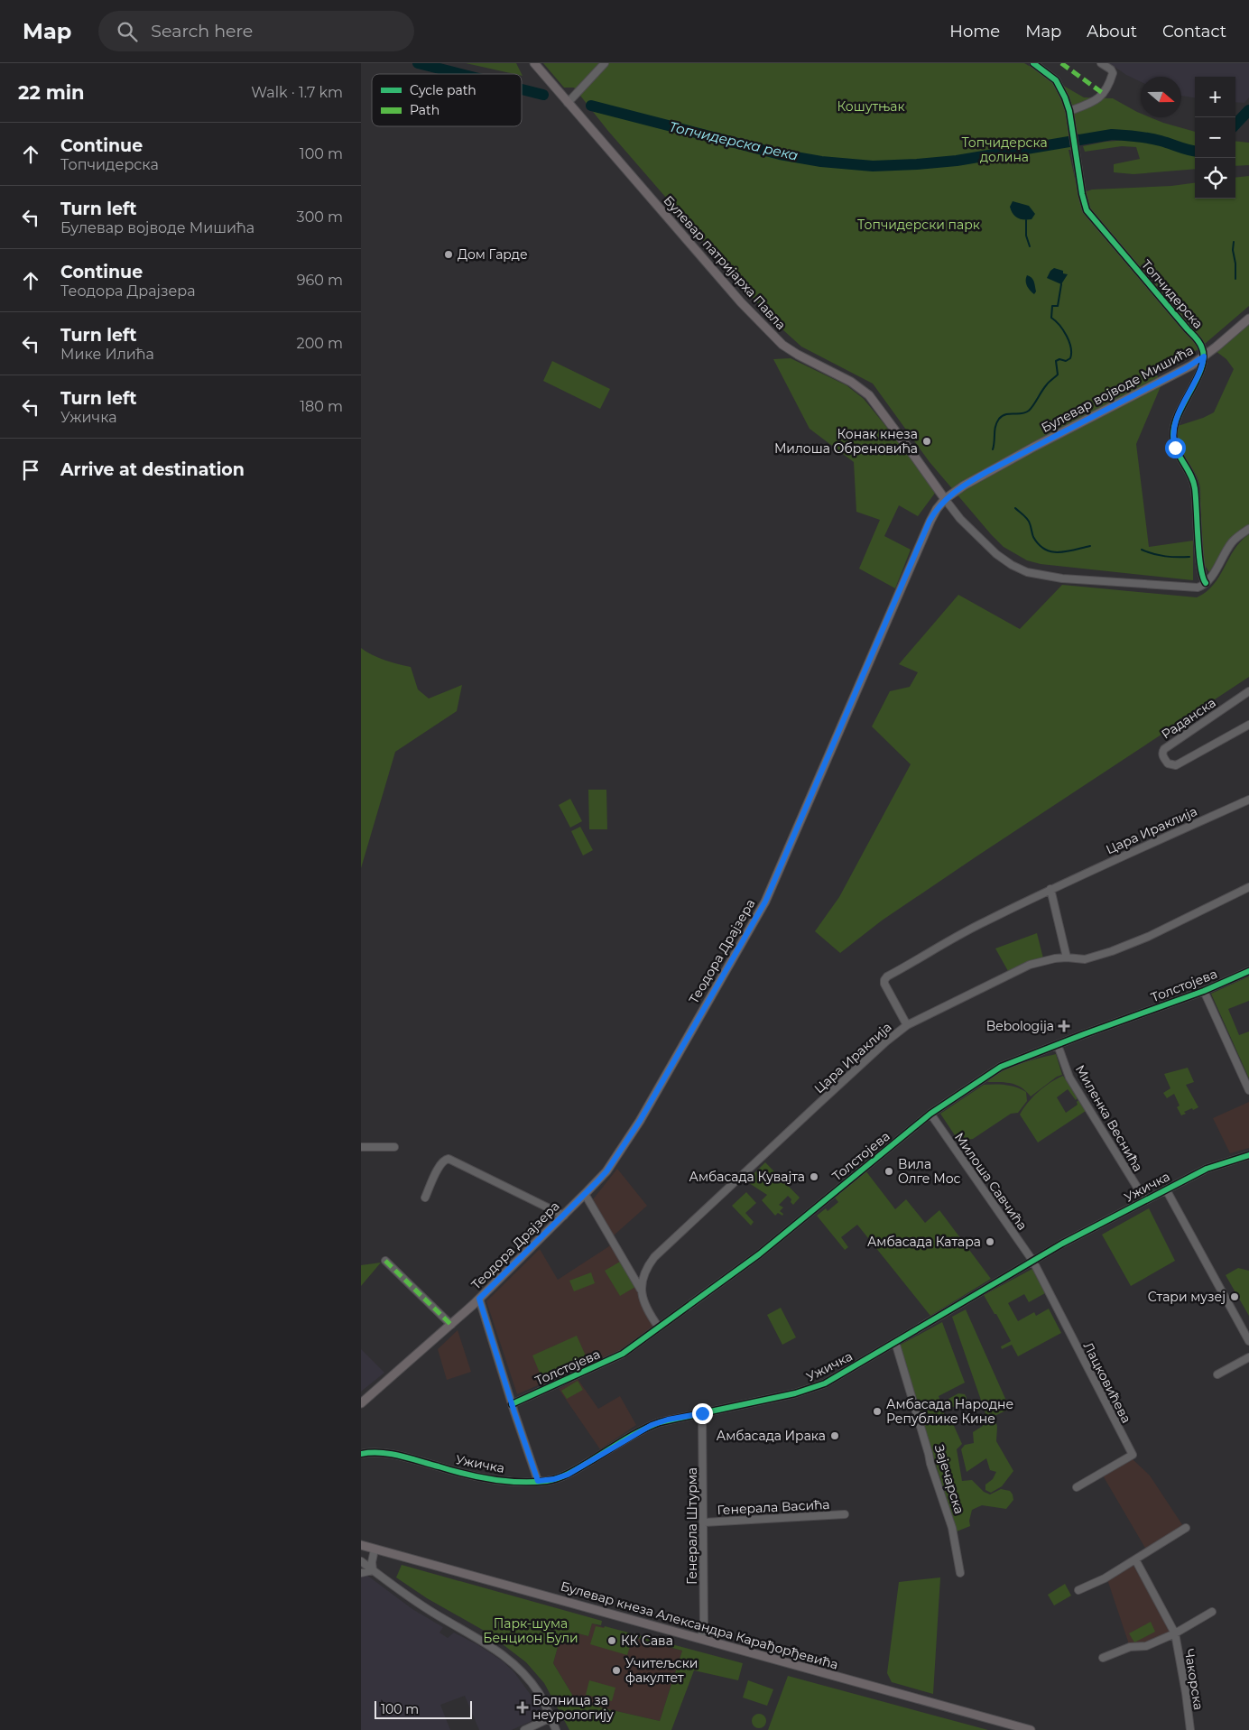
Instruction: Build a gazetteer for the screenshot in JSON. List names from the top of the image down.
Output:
{
  "streets": {
    "main road": [
      "Булевар патријарха Павла",
      "Булевар војводе Мишића",
      "Теодора Драјзера",
      "Булевар кнеза Александра Карађорђевића"
    ],
    "street": [
      "Топчидерска",
      "Раданска",
      "Цара Ираклија",
      "Толстојева",
      "Миленка Веснића",
      "Милоша Савчића",
      "Ужичка",
      "Лацковићева",
      "Зајечарска",
      "Генерала Васића",
      "Генерала Штурма",
      "Чакорска"
    ]
  },
  "crossings": [
    ["Булевар патријарха Павла", "Булевар војводе Мишића"],
    ["Булевар патријарха Павла", "Теодора Драјзера"],
    ["Топчидерска", "Булевар војводе Мишића"],
    ["Булевар војводе Мишића", "Теодора Драјзера"],
    ["Толстојева", "Миленка Веснића"],
    ["Толстојева", "Милоша Савчића"],
    ["Миленка Веснића", "Ужичка"],
    ["Милоша Савчића", "Ужичка"],
    ["Милоша Савчића", "Лацковићева"],
    ["Ужичка", "Лацковићева"],
    ["Ужичка", "Зајечарска"],
    ["Ужичка", "Генерала Штурма"],
    ["Генерала Васића", "Генерала Штурма"],
    ["Генерала Штурма", "Булевар кнеза Александра Карађорђевића"]
  ],
  "water": ["Топчидерска река"],
  "parks": [
    "Кошутњак",
    "Топчидерска долина",
    "Топчидерски парк",
    "Парк-шума Бенцион Були"
  ],
  "places": {
    "other": [
      "Дом Гарде",
      "Конак кнеза Милоша Обреновића",
      "Вила Олге Мос",
      "Амбасада Кувајта",
      "Амбасада Катара",
      "Стари музеј",
      "Амбасада Народне Републике Кине",
      "Амбасада Ирака",
      "КК Сава",
      "Учитељски факултет"
    ],
    "health": ["Bebologija", "Болница за неурологију"]
  },
  "legend": ["Cycle path", "Path"],
  "scale_bar": "100 m",
  "north": "right",
  "page": {
    "header": "Map",
    "search": "Search here",
    "nav": [
      "Home",
      "Map",
      "About",
      "Contact"
    ],
    "heading": ["22 min", "Walk · 1.7 km"],
    "map_buttons": ["+", "−"],
    "list": [
      ["Continue", "Топчидерска", "100 m"],
      ["Turn left", "Булевар војводе Мишића", "300 m"],
      ["Continue", "Теодора Драјзера", "960 m"],
      ["Turn left", "Мике Илића", "200 m"],
      ["Turn left", "Ужичка", "180 m"],
      "Arrive at destination"
    ],
    "scale": "100 m"
  }
}
